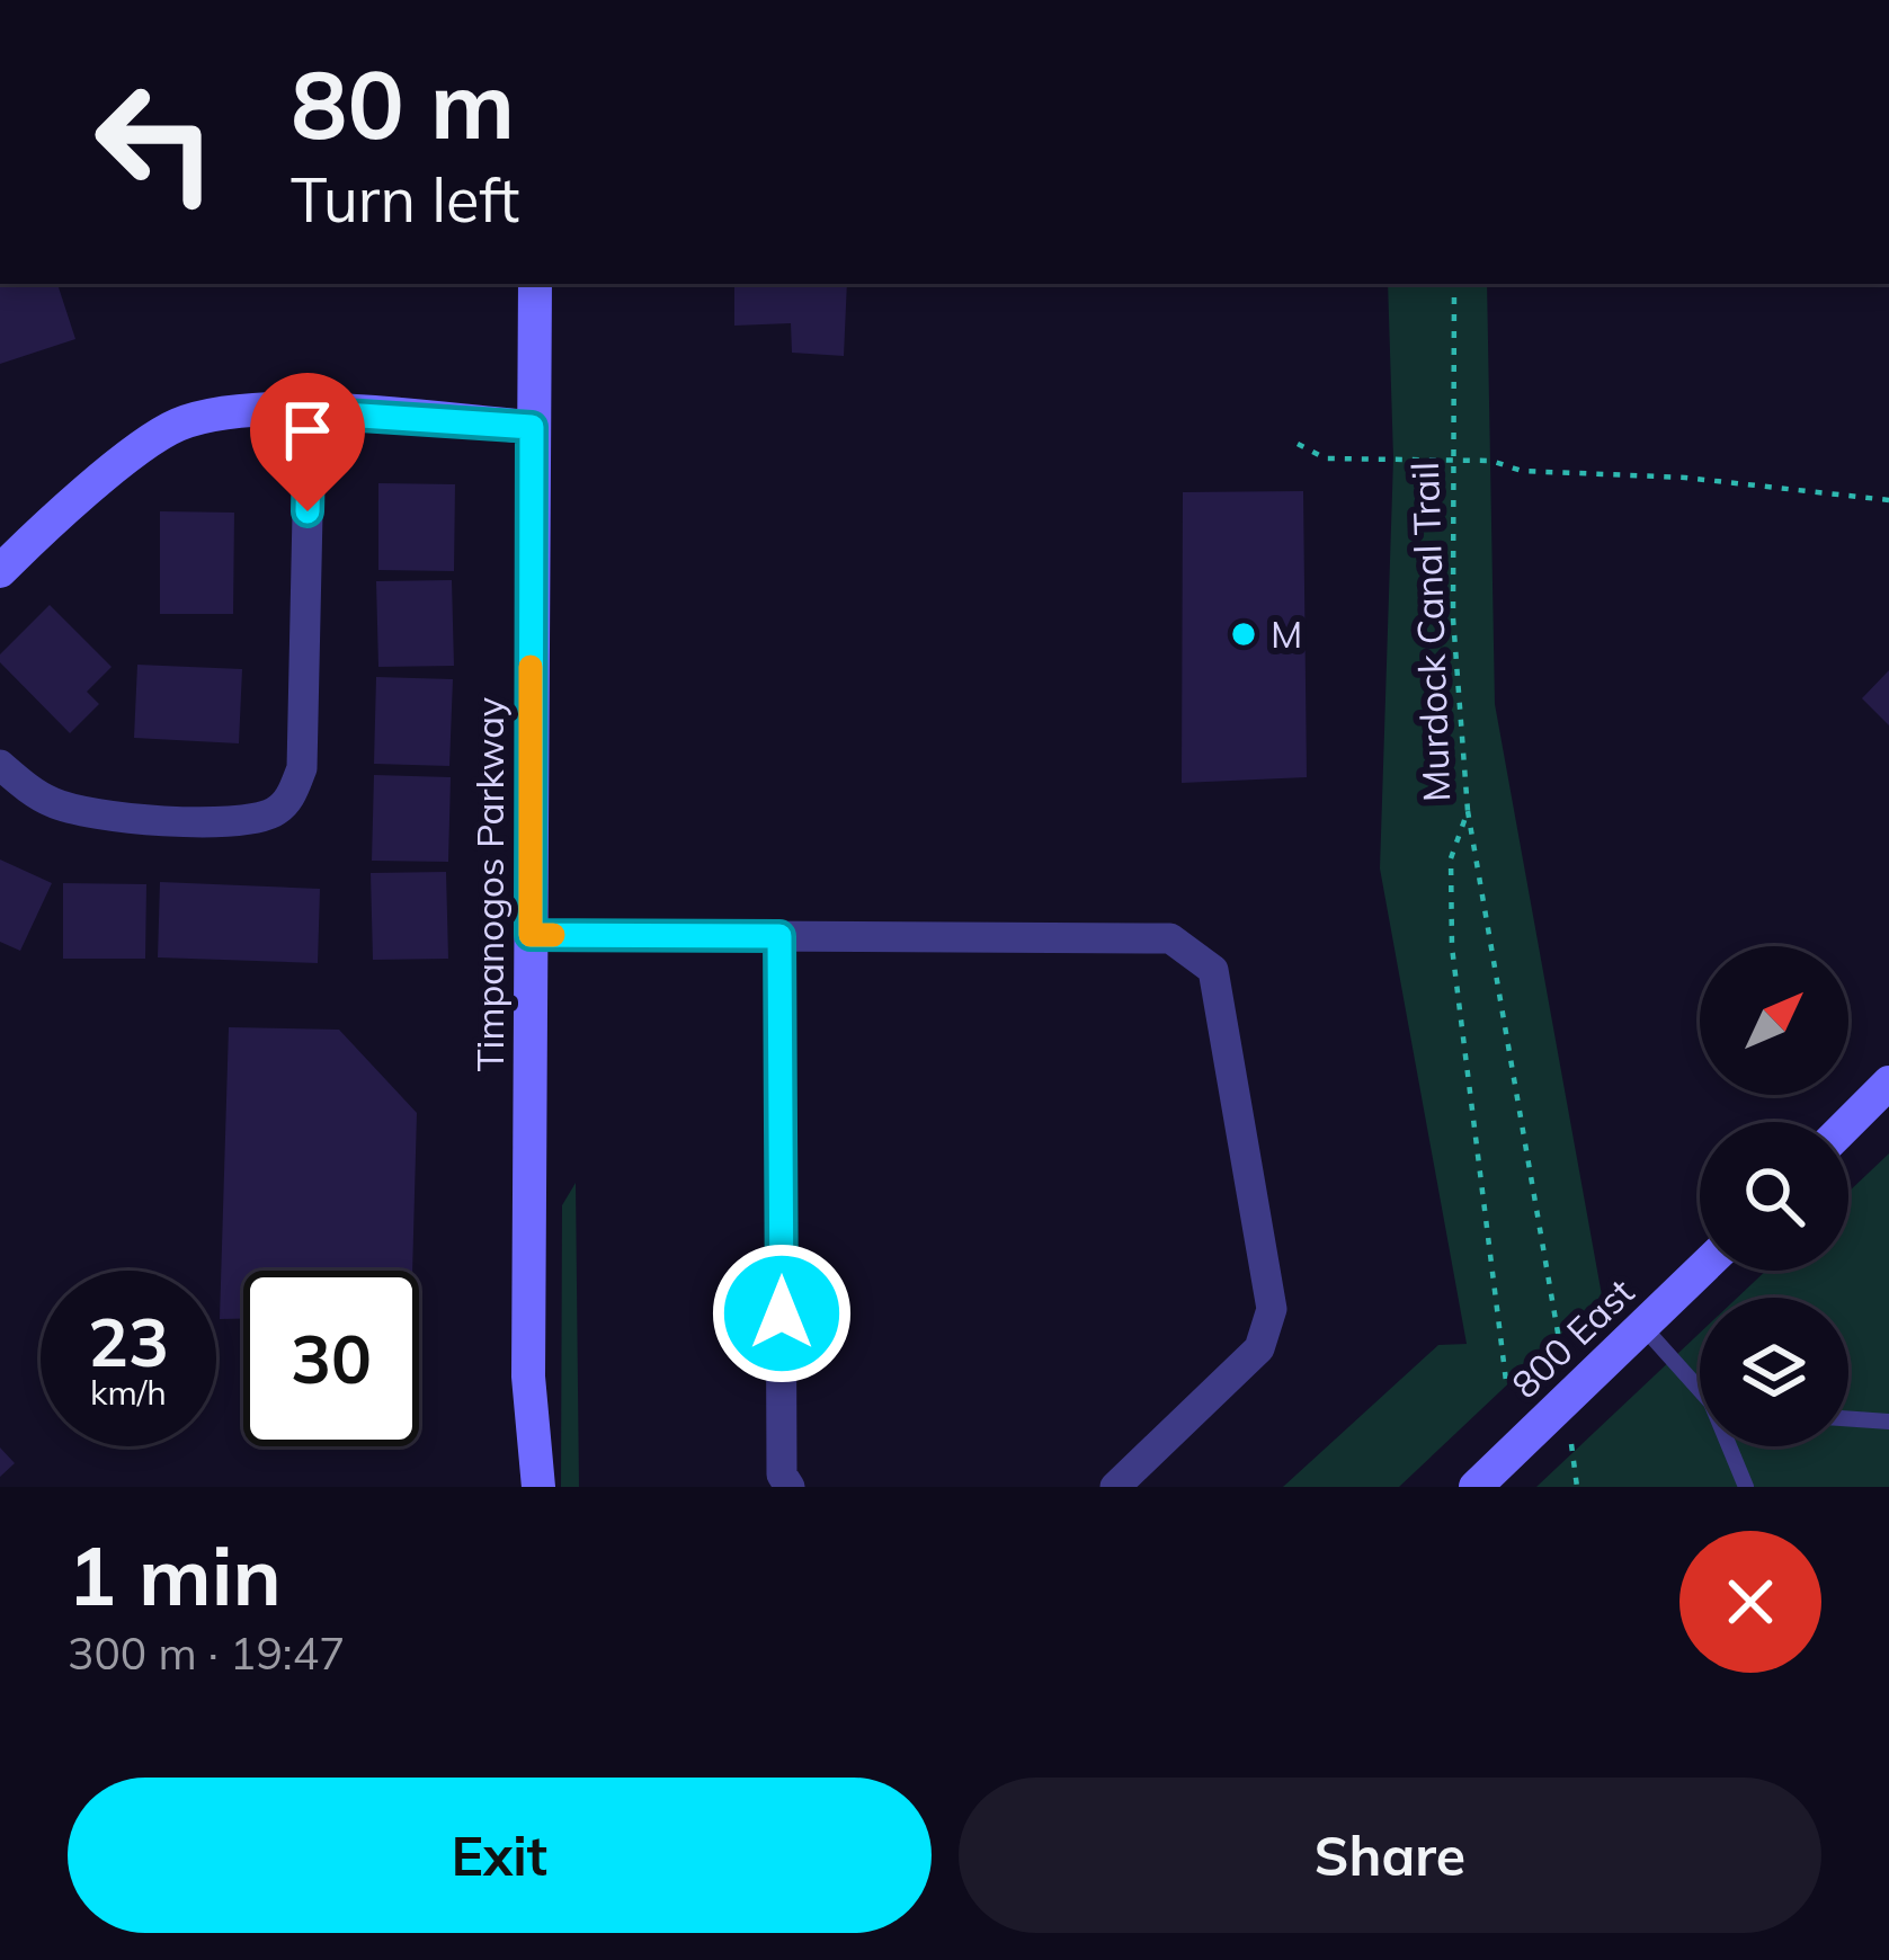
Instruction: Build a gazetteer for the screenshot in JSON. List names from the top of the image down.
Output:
{
  "streets": {
    "street": ["Timpanogos Parkway", "800 East"],
    "path": ["Murdock Canal Trail"]
  },
  "places": ["M"],
  "north": "top right",
  "page": {
    "turn": ["80 m", "Turn left"],
    "speed": "23 km/h",
    "limit": "30",
    "heading": ["1 min", "300 m · 19:47"],
    "buttons": ["Exit", "Share"]
  }
}
